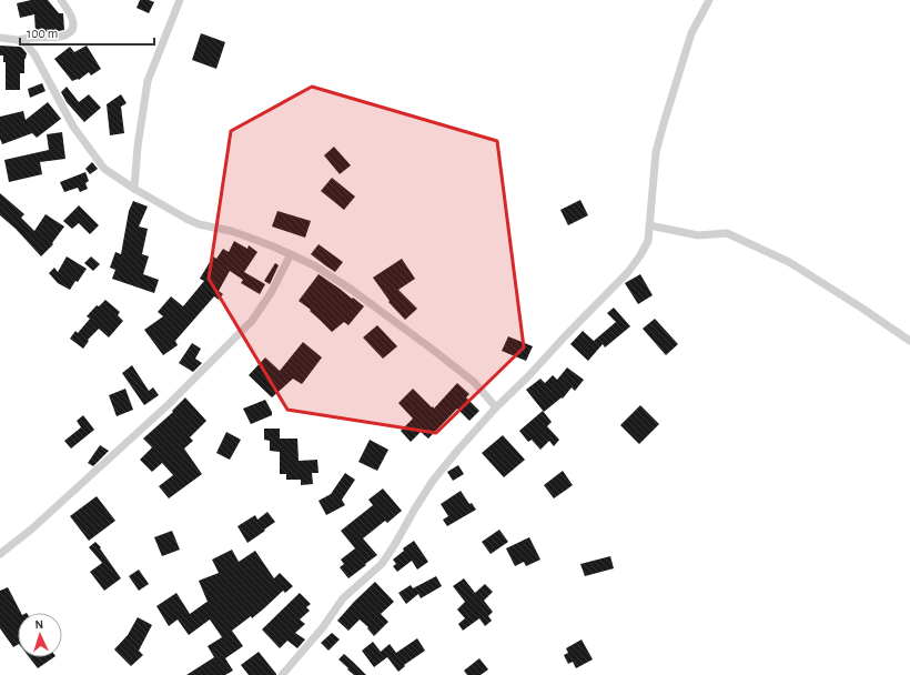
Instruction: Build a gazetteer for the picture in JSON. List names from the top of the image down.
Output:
{
  "scale_bar": "100 m",
  "north": "top"
}
